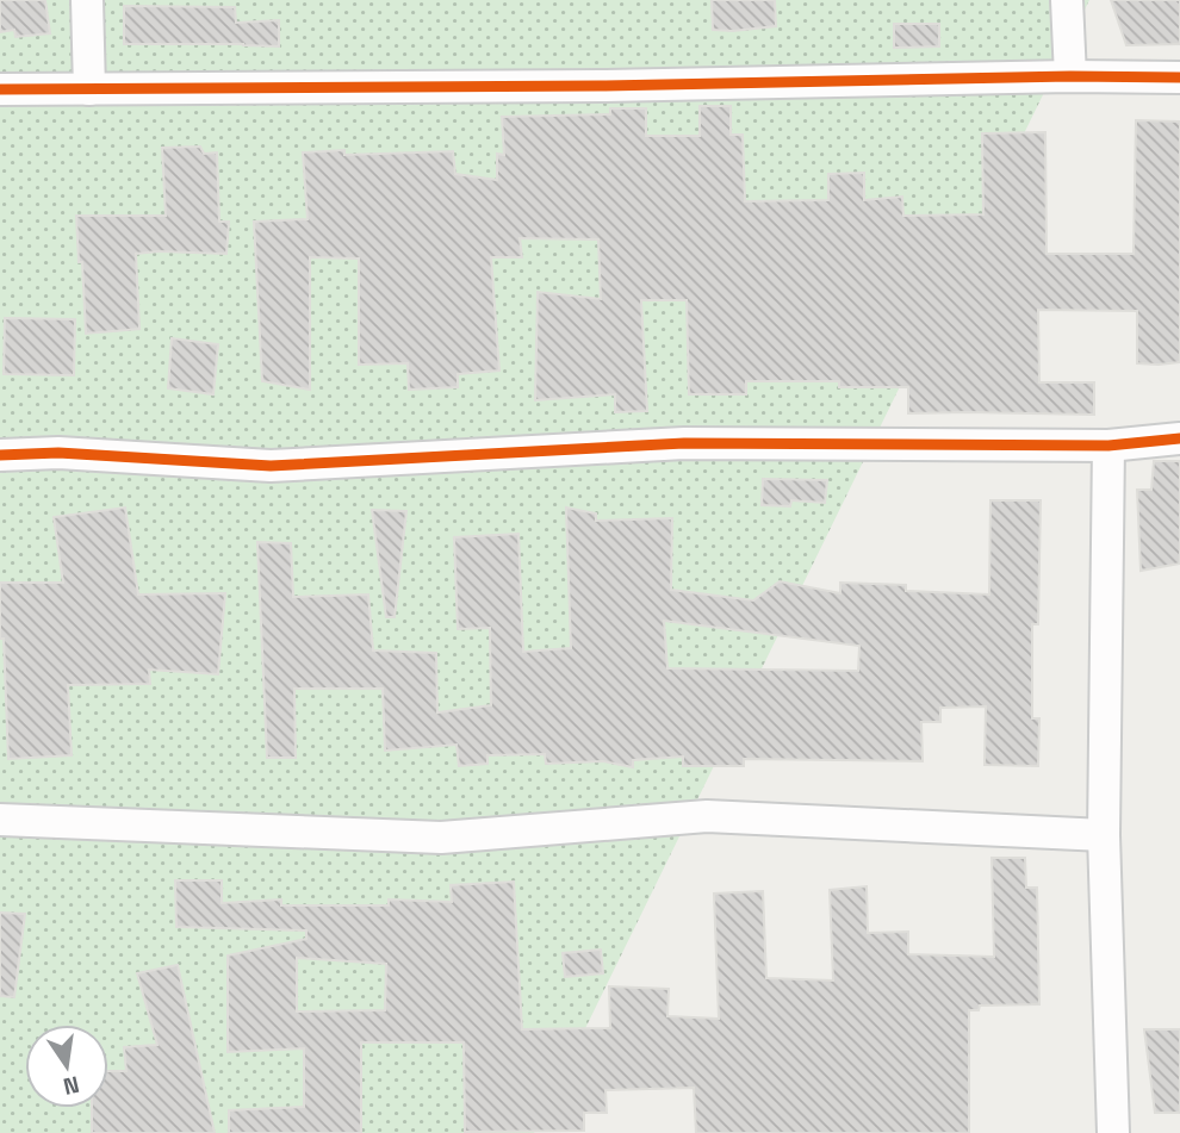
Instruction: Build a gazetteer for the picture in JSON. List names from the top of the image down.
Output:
{
  "north": "bottom"
}
